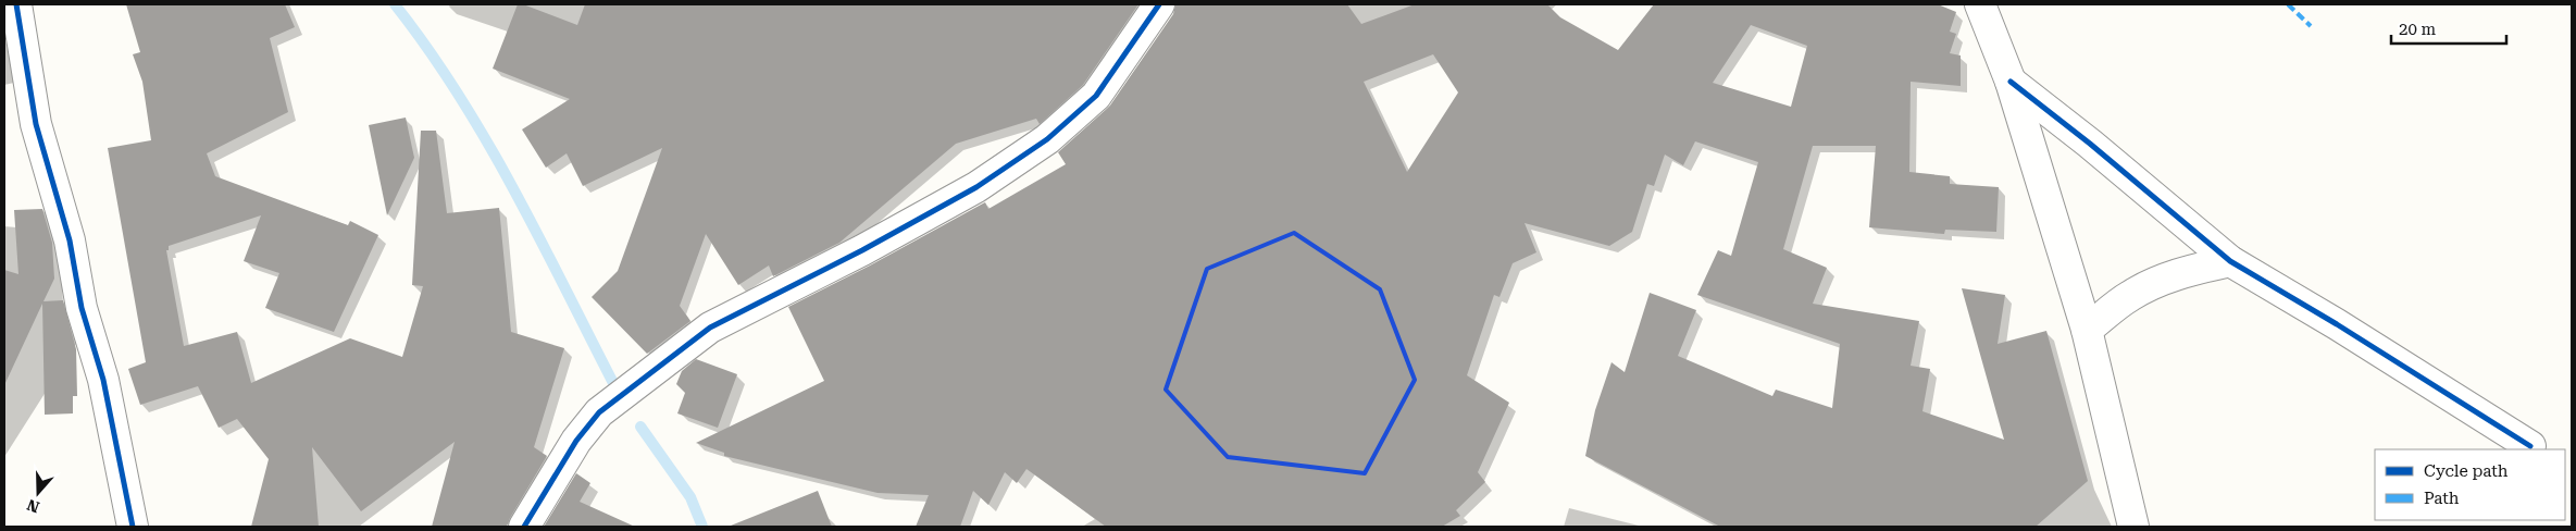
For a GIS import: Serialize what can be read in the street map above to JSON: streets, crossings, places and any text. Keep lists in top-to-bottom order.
{
  "legend": ["Cycle path", "Path"],
  "scale_bar": "20 m",
  "north": "bottom"
}
